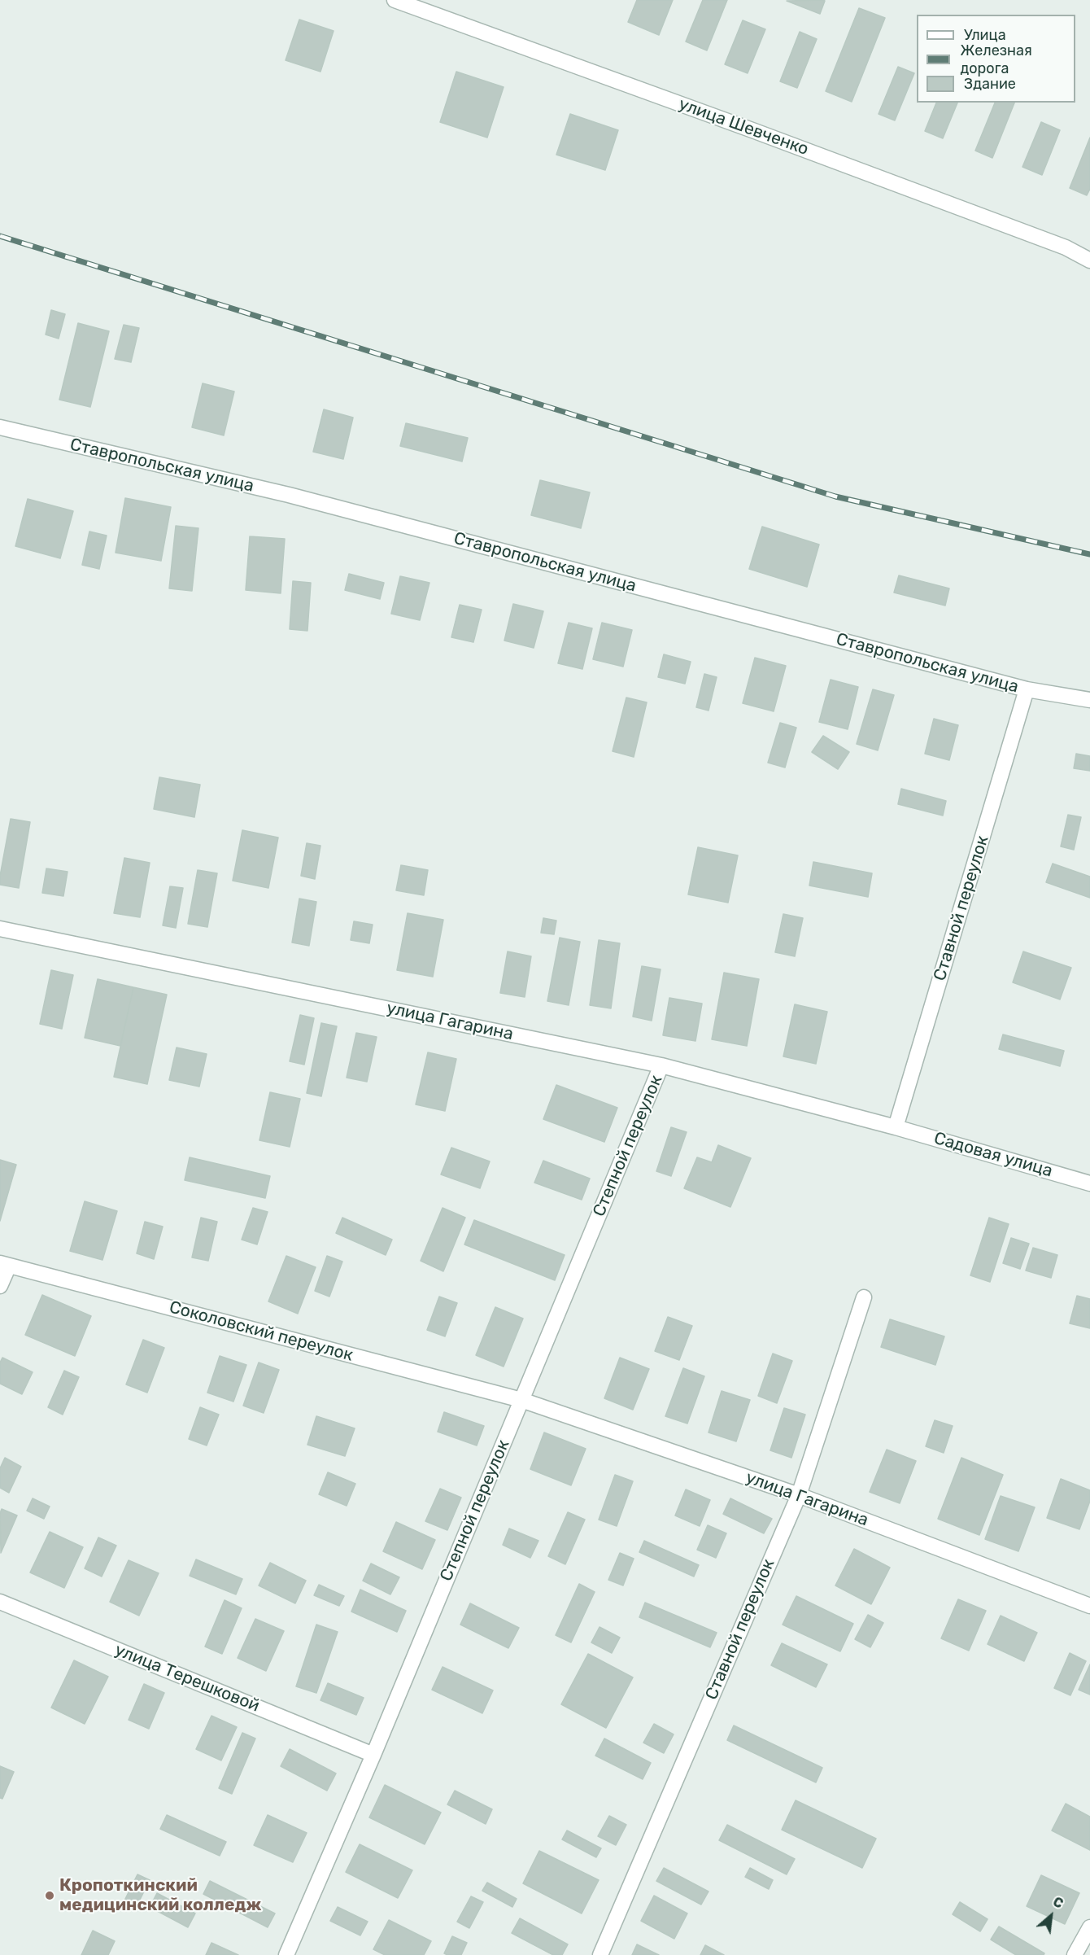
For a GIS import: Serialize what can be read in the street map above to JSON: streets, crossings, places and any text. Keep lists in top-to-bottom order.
{
  "streets": {
    "street": [
      "улица Шевченко",
      "Ставропольская улица",
      "Ставной переулок",
      "улица Гагарина",
      "Степной переулок",
      "Садовая улица",
      "Соколовский переулок",
      "улица Терешковой"
    ]
  },
  "crossings": [
    ["Ставропольская улица", "Ставной переулок"],
    ["Ставной переулок", "улица Гагарина"],
    ["Ставной переулок", "Садовая улица"],
    ["улица Гагарина", "Степной переулок"],
    ["улица Гагарина", "Садовая улица"],
    ["улица Гагарина", "Соколовский переулок"],
    ["Степной переулок", "Соколовский переулок"],
    ["Степной переулок", "улица Терешковой"]
  ],
  "places": ["Кропоткинский медицинский колледж"],
  "legend": ["Улица", "Железная дорога", "Здание"],
  "north": "top right"
}
